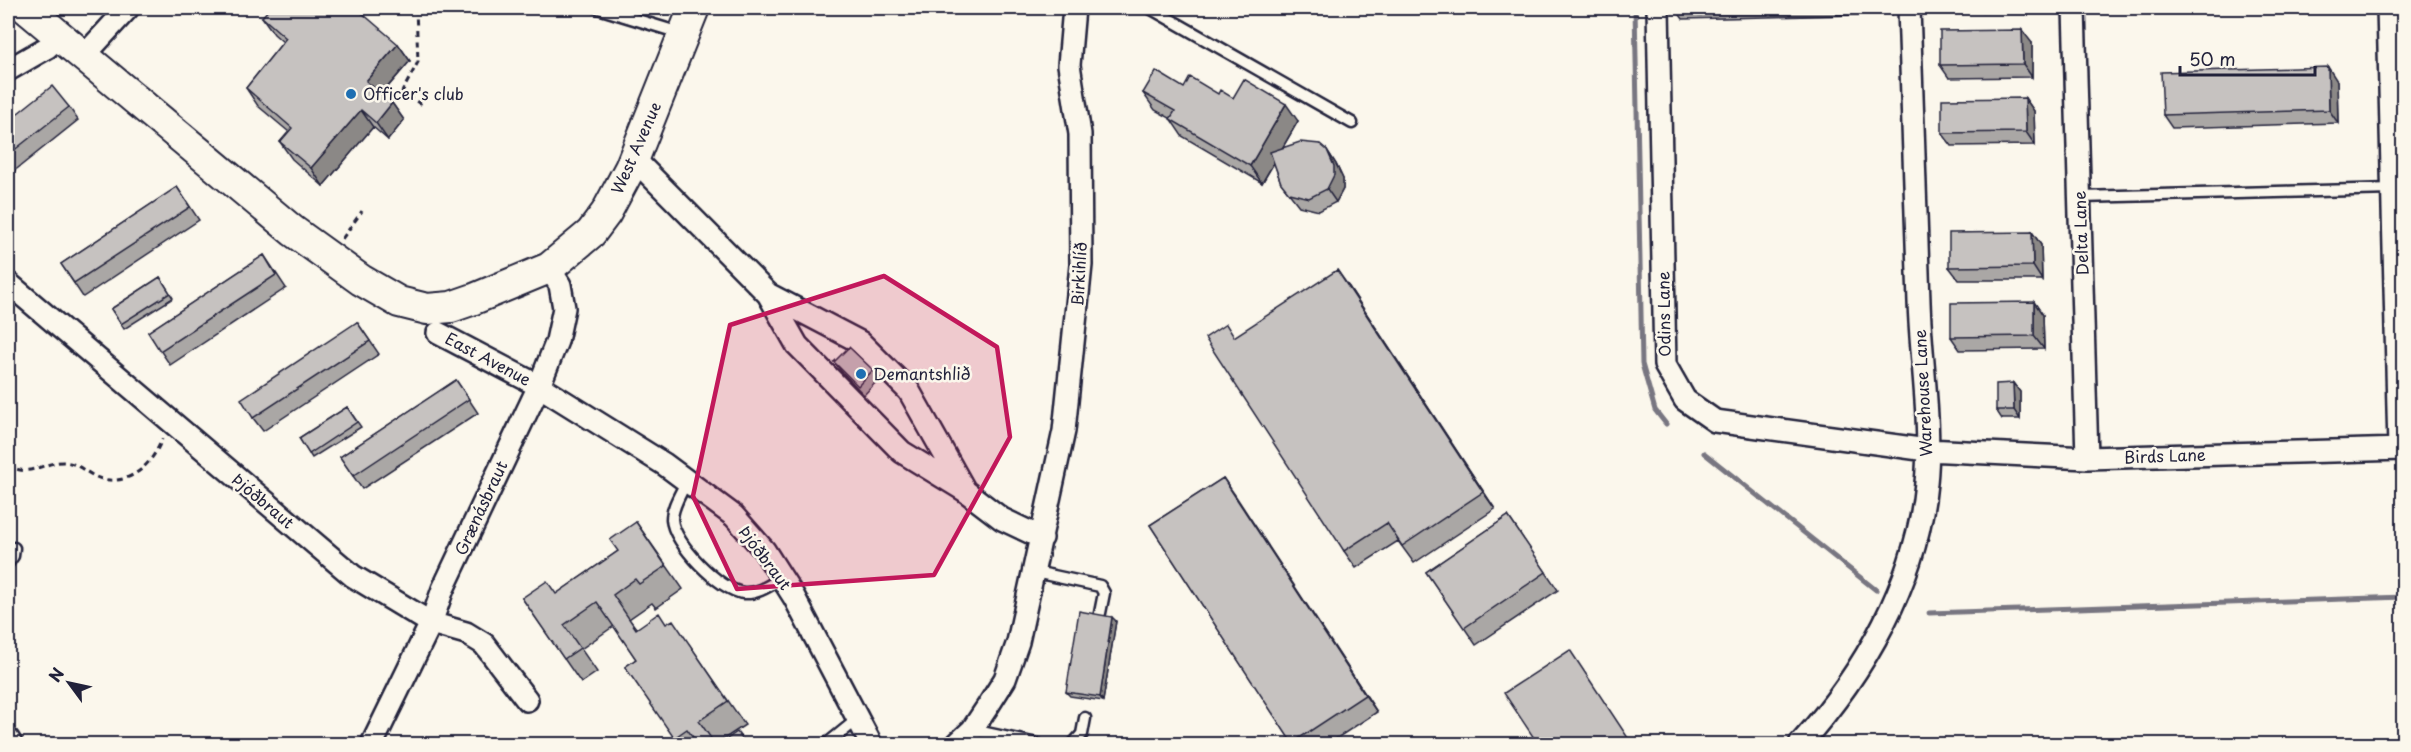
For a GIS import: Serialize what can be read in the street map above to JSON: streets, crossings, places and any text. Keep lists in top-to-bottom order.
{
  "streets": {
    "street": [
      "West Avenue",
      "Delta Lane",
      "Birkihlíð",
      "Odins Lane",
      "East Avenue",
      "Warehouse Lane",
      "Birds Lane",
      "Þjóðbraut",
      "Grænásbraut"
    ]
  },
  "crossings": [
    ["West Avenue", "Grænásbraut"],
    ["Delta Lane", "Birds Lane"],
    ["Odins Lane", "Warehouse Lane"],
    ["Odins Lane", "Birds Lane"],
    ["East Avenue", "Þjóðbraut"],
    ["East Avenue", "Grænásbraut"],
    ["Warehouse Lane", "Birds Lane"],
    ["Þjóðbraut", "Grænásbraut"]
  ],
  "places": ["Officer's club", "Demantshlið"],
  "scale_bar": "50 m",
  "north": "top left"
}
